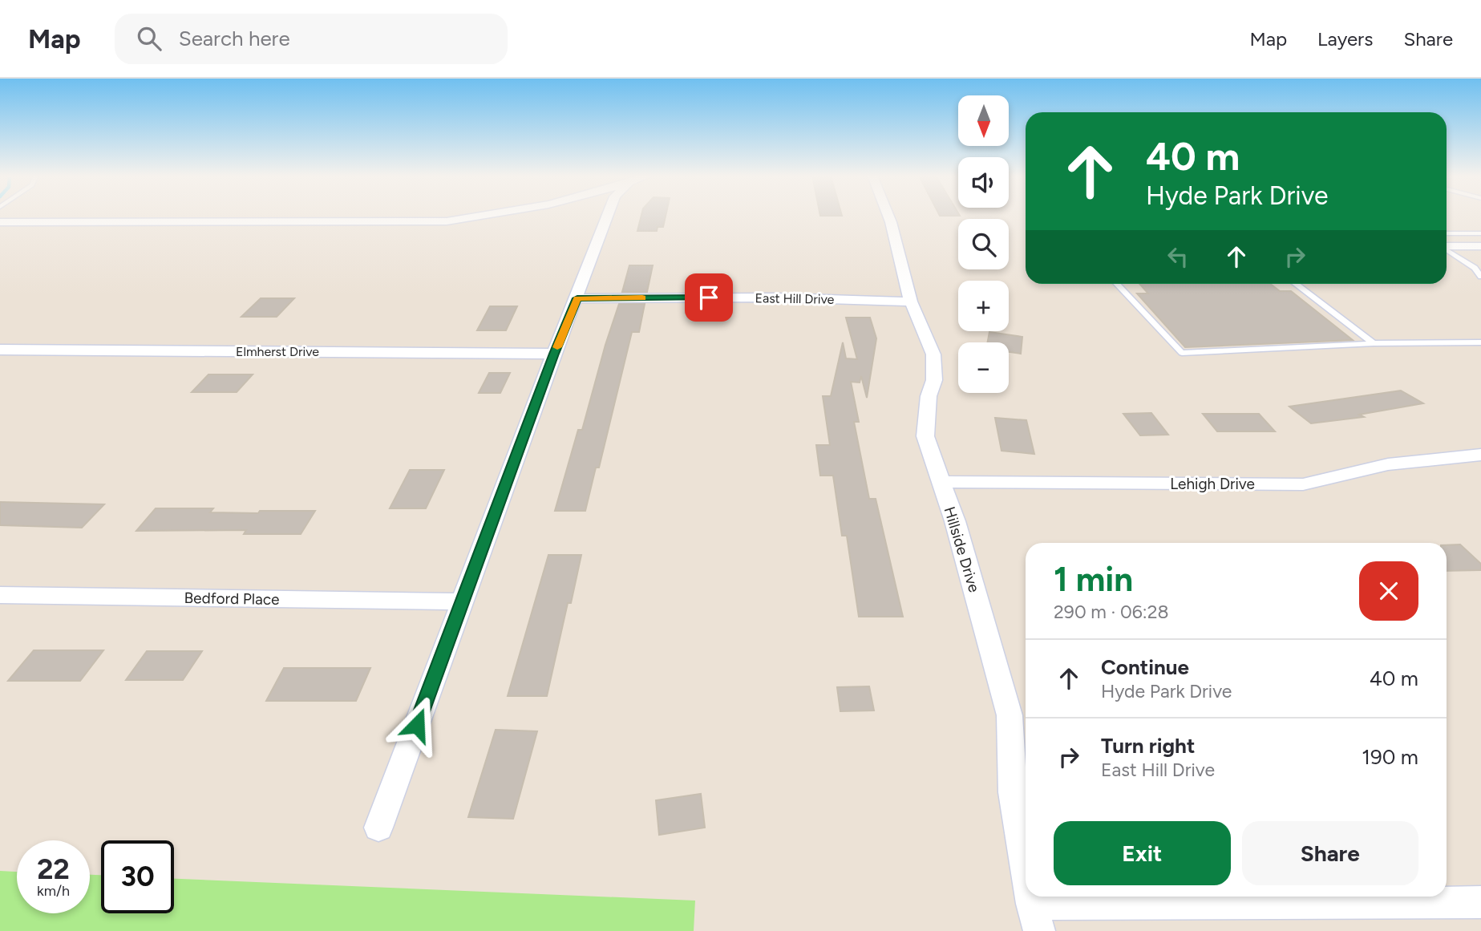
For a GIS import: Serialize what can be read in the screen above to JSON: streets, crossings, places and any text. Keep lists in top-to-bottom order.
{
  "streets": {
    "street": [
      "East Hill Drive",
      "Elmherst Drive",
      "Lehigh Drive",
      "Hillside Drive",
      "Bedford Place"
    ]
  },
  "crossings": [
    ["East Hill Drive", "Hillside Drive"],
    ["Lehigh Drive", "Hillside Drive"]
  ],
  "north": "bottom",
  "page": {
    "header": "Map",
    "search": "Search here",
    "nav": ["Map", "Layers", "Share"],
    "map_buttons": ["+", "−"],
    "turn": ["40 m", "Hyde Park Drive"],
    "heading": ["1 min", "290 m · 06:28"],
    "list": [
      {
        "name": "Continue",
        "note": "Hyde Park Drive",
        "value": "40 m"
      },
      {
        "name": "Turn right",
        "note": "East Hill Drive",
        "value": "190 m"
      }
    ],
    "buttons": ["Exit", "Share"],
    "speed": "22 km/h",
    "limit": "30"
  }
}
